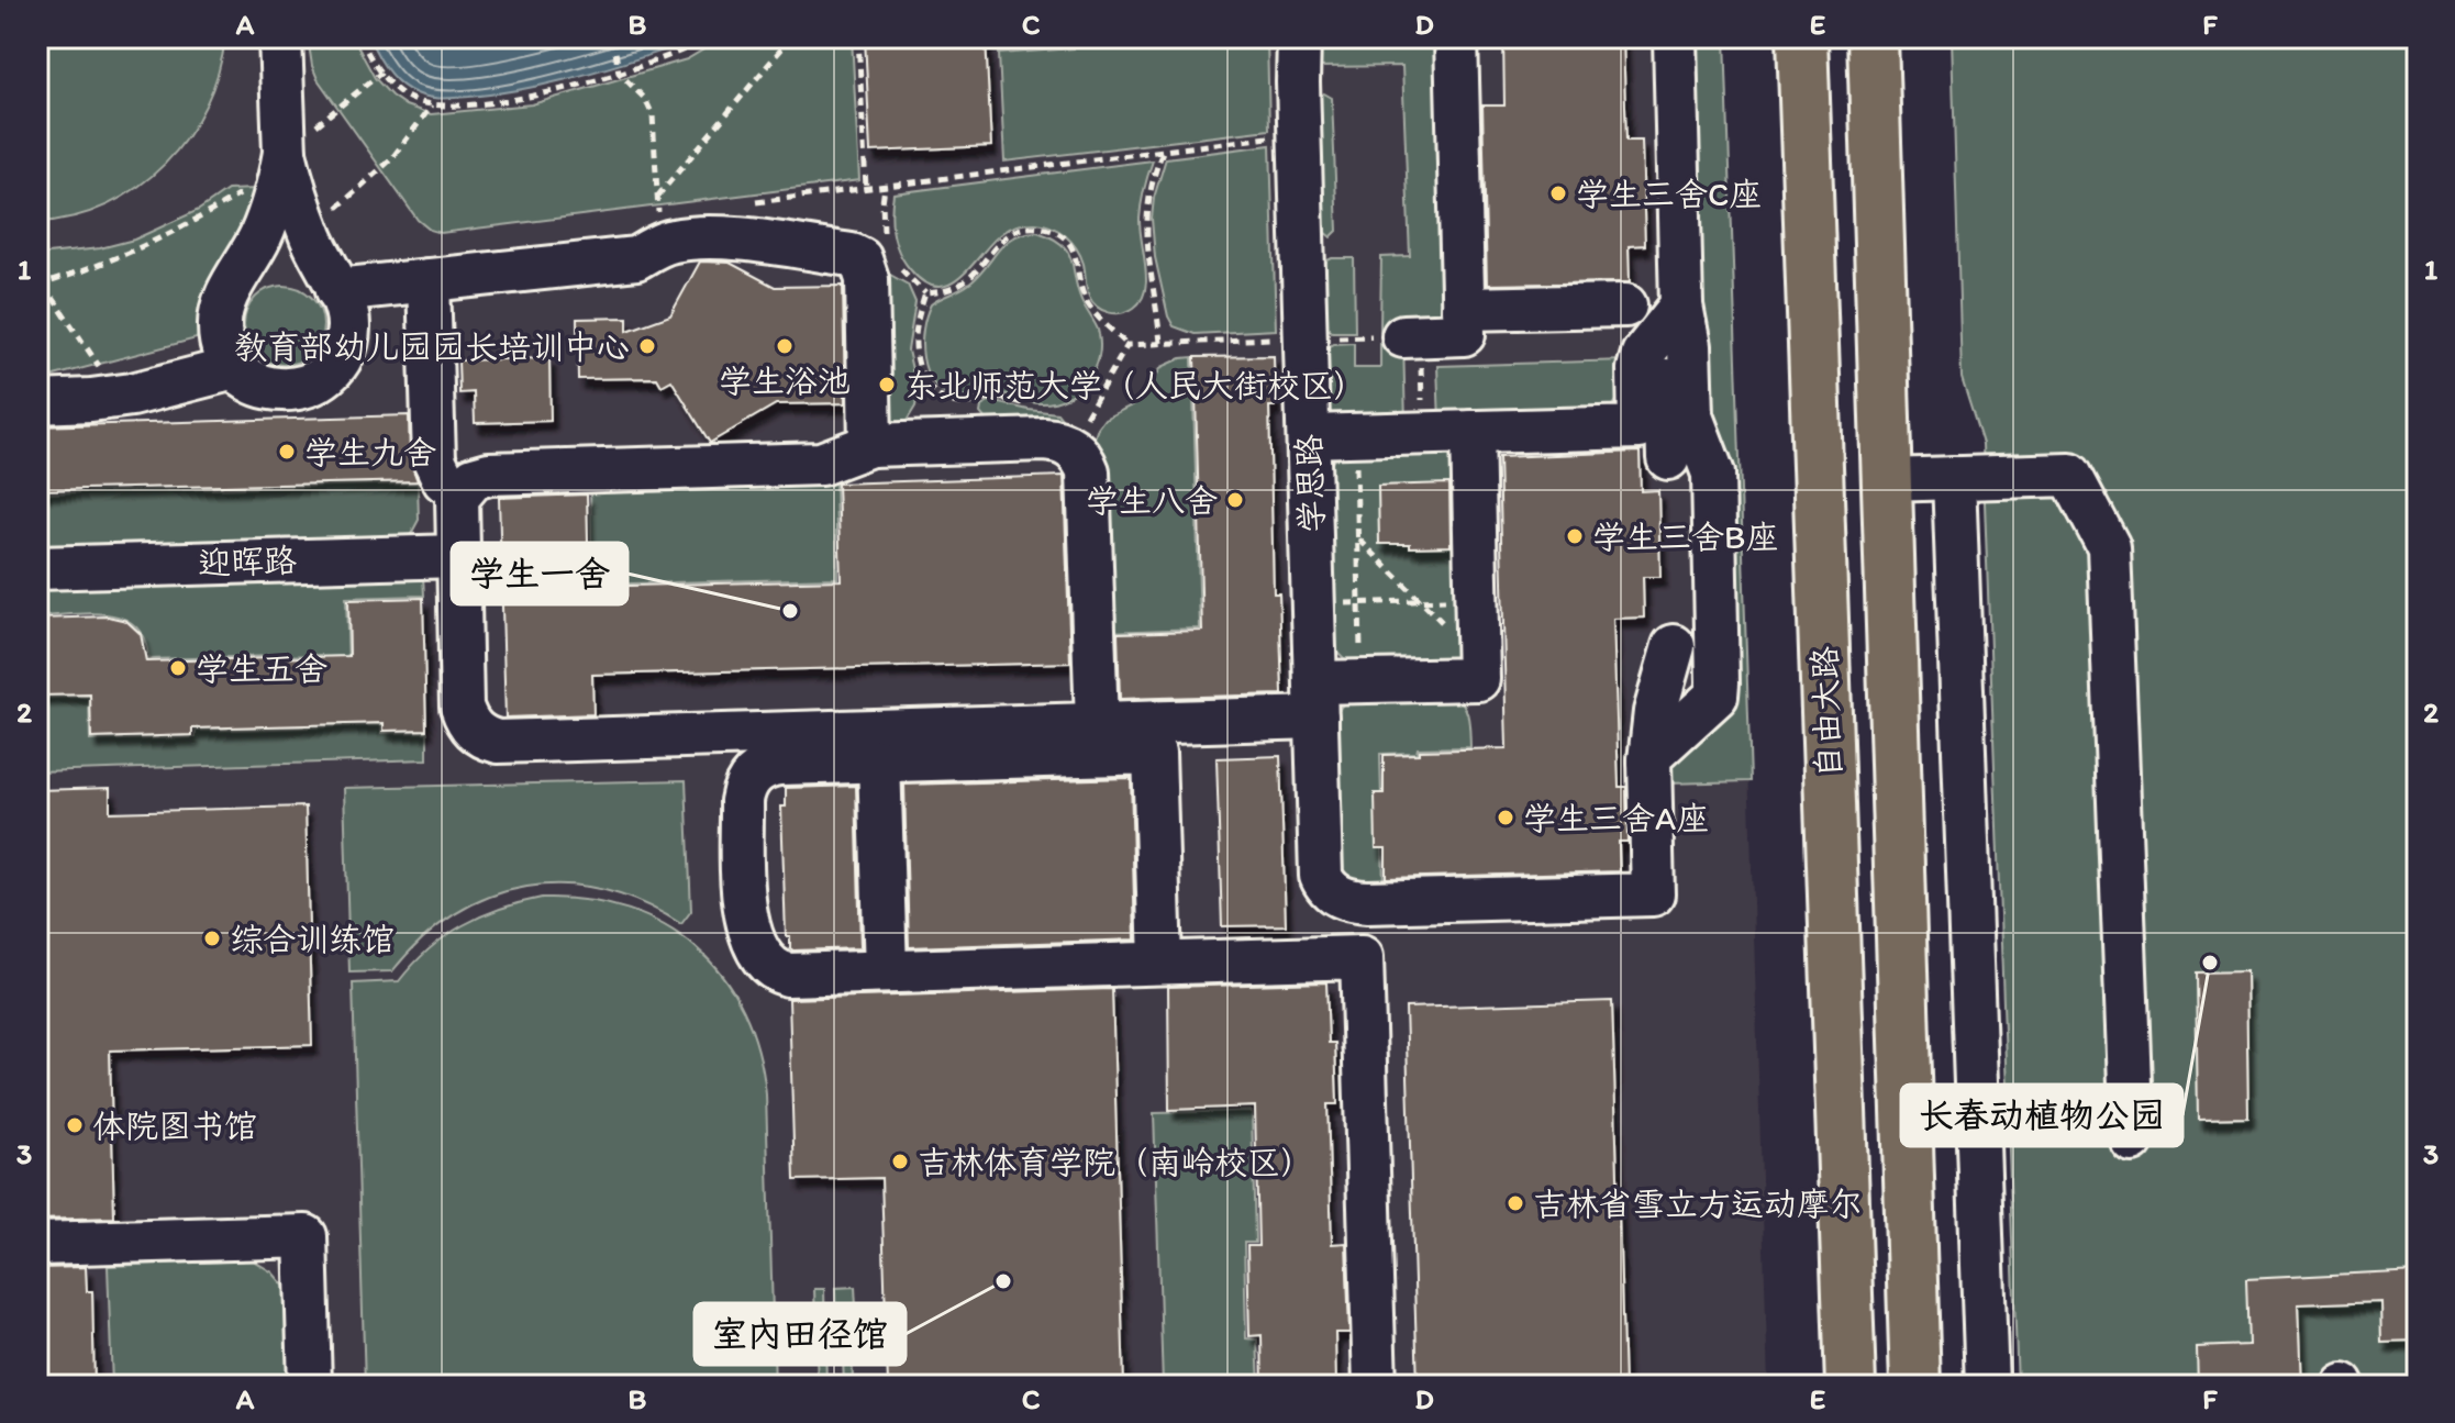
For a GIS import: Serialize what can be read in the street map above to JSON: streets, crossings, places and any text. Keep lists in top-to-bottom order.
{
  "streets": {
    "main road": ["自由大路"],
    "street": ["学思路", "迎晖路"]
  },
  "places": [
    "学生三舍C座",
    "教育部幼儿园园长培训中心",
    "学生浴池",
    "东北师范大学（人民大街校区）",
    "学生九舍",
    "学生八舍",
    "学生三舍B座",
    "学生一舍",
    "学生五舍",
    "学生三舍A座",
    "综合训练馆",
    "长春动植物公园",
    "体院图书馆",
    "吉林体育学院（南岭校区）",
    "吉林省雪立方运动摩尔",
    "室内田径馆"
  ],
  "grid": {
    "columns": [
      "A",
      "B",
      "C",
      "D",
      "E",
      "F"
    ],
    "rows": ["1", "2", "3"]
  }
}
